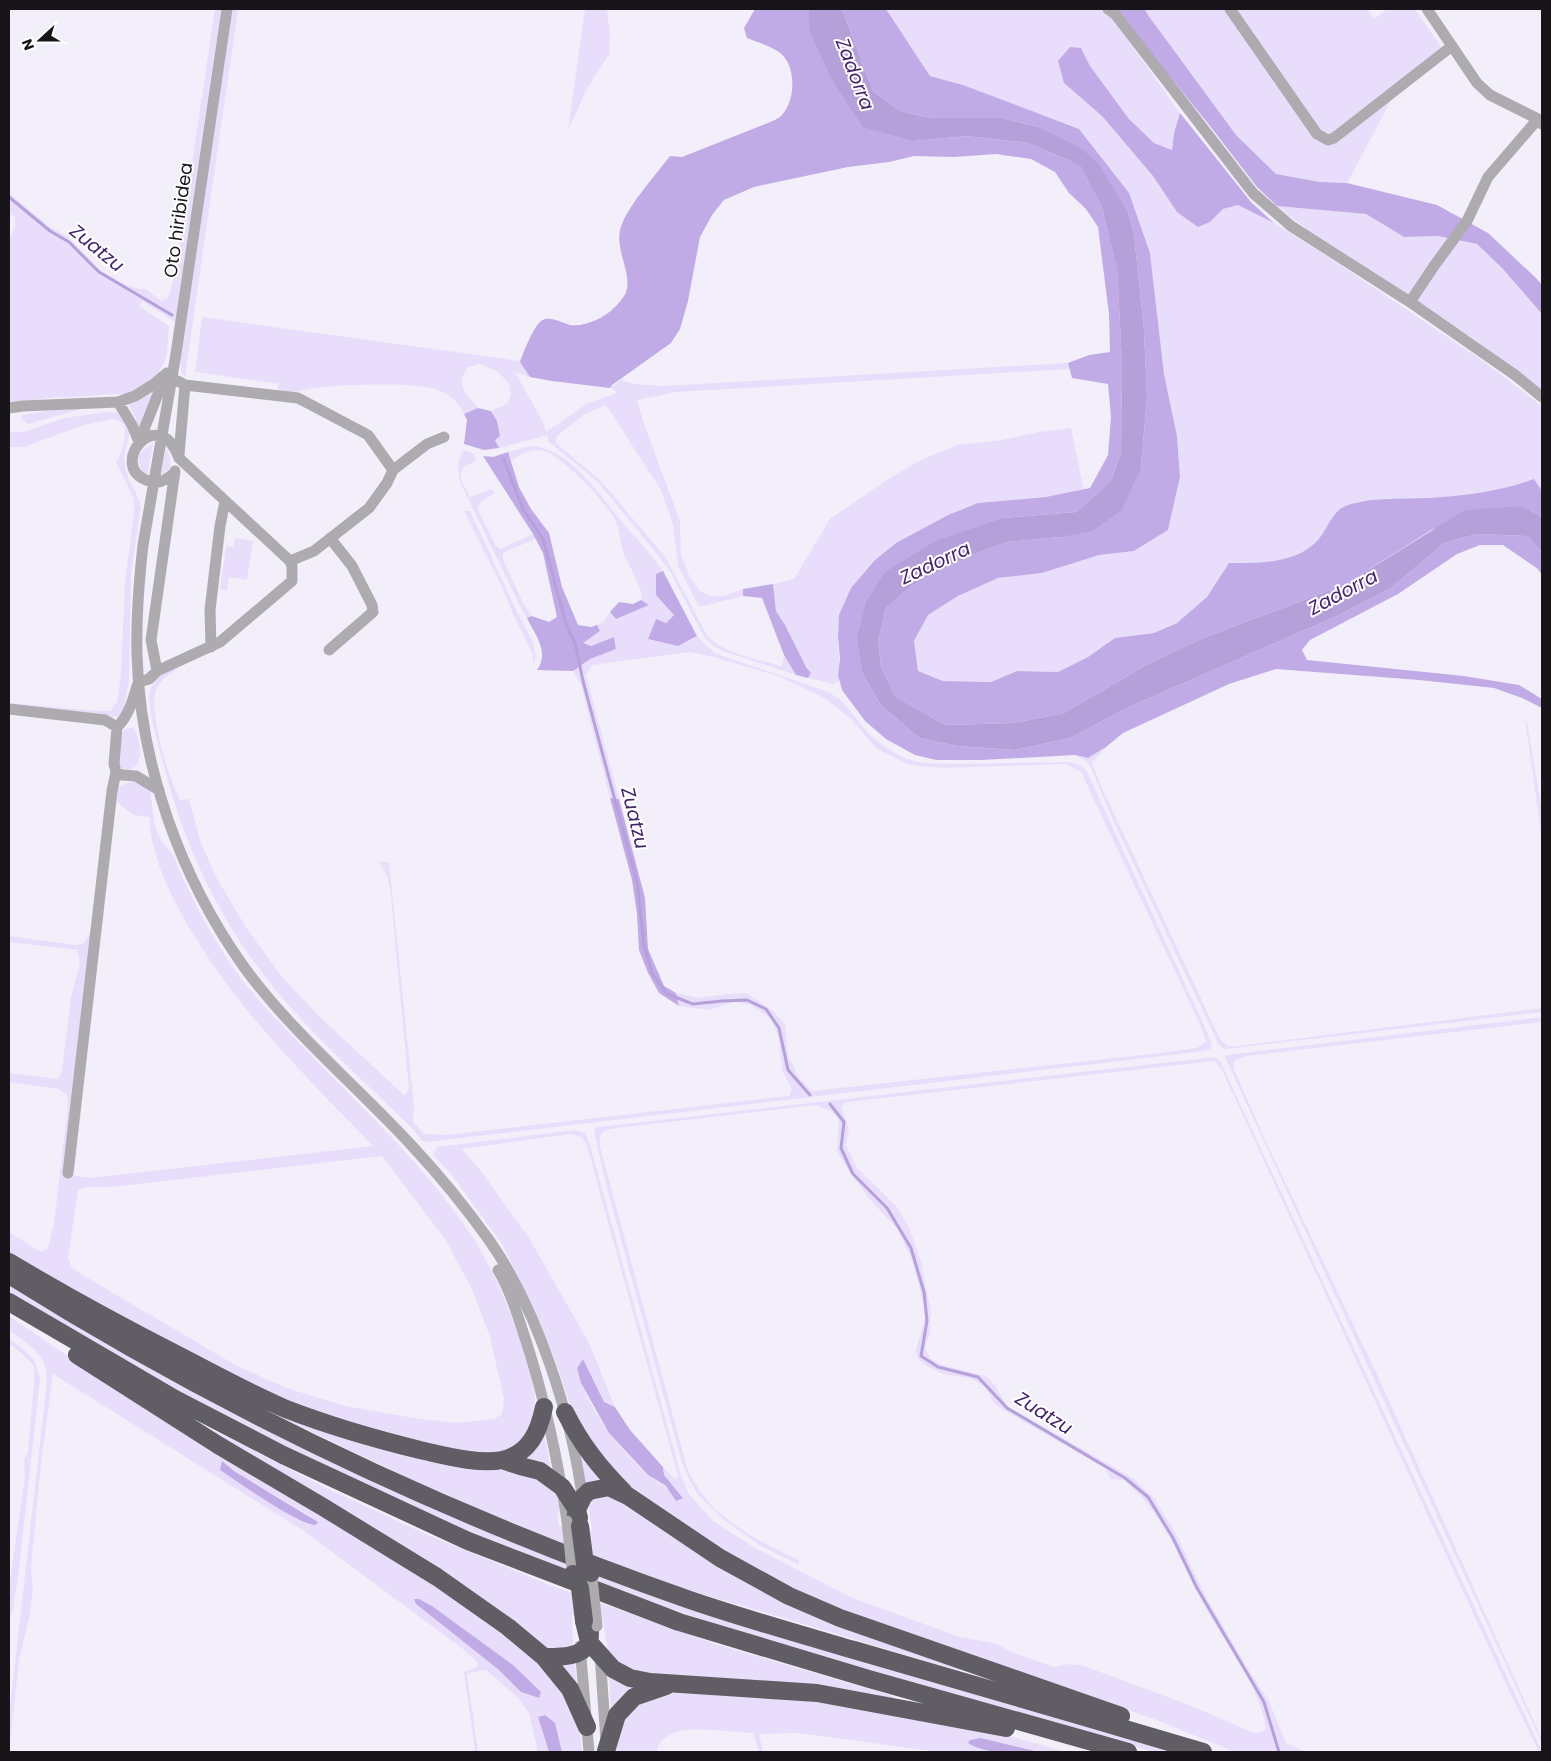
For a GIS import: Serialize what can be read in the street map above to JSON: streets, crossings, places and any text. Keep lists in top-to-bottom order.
{
  "streets": {
    "street": ["Oto hiribidea"]
  },
  "water": ["Zadorra", "Zuatzu"],
  "north": "left"
}
